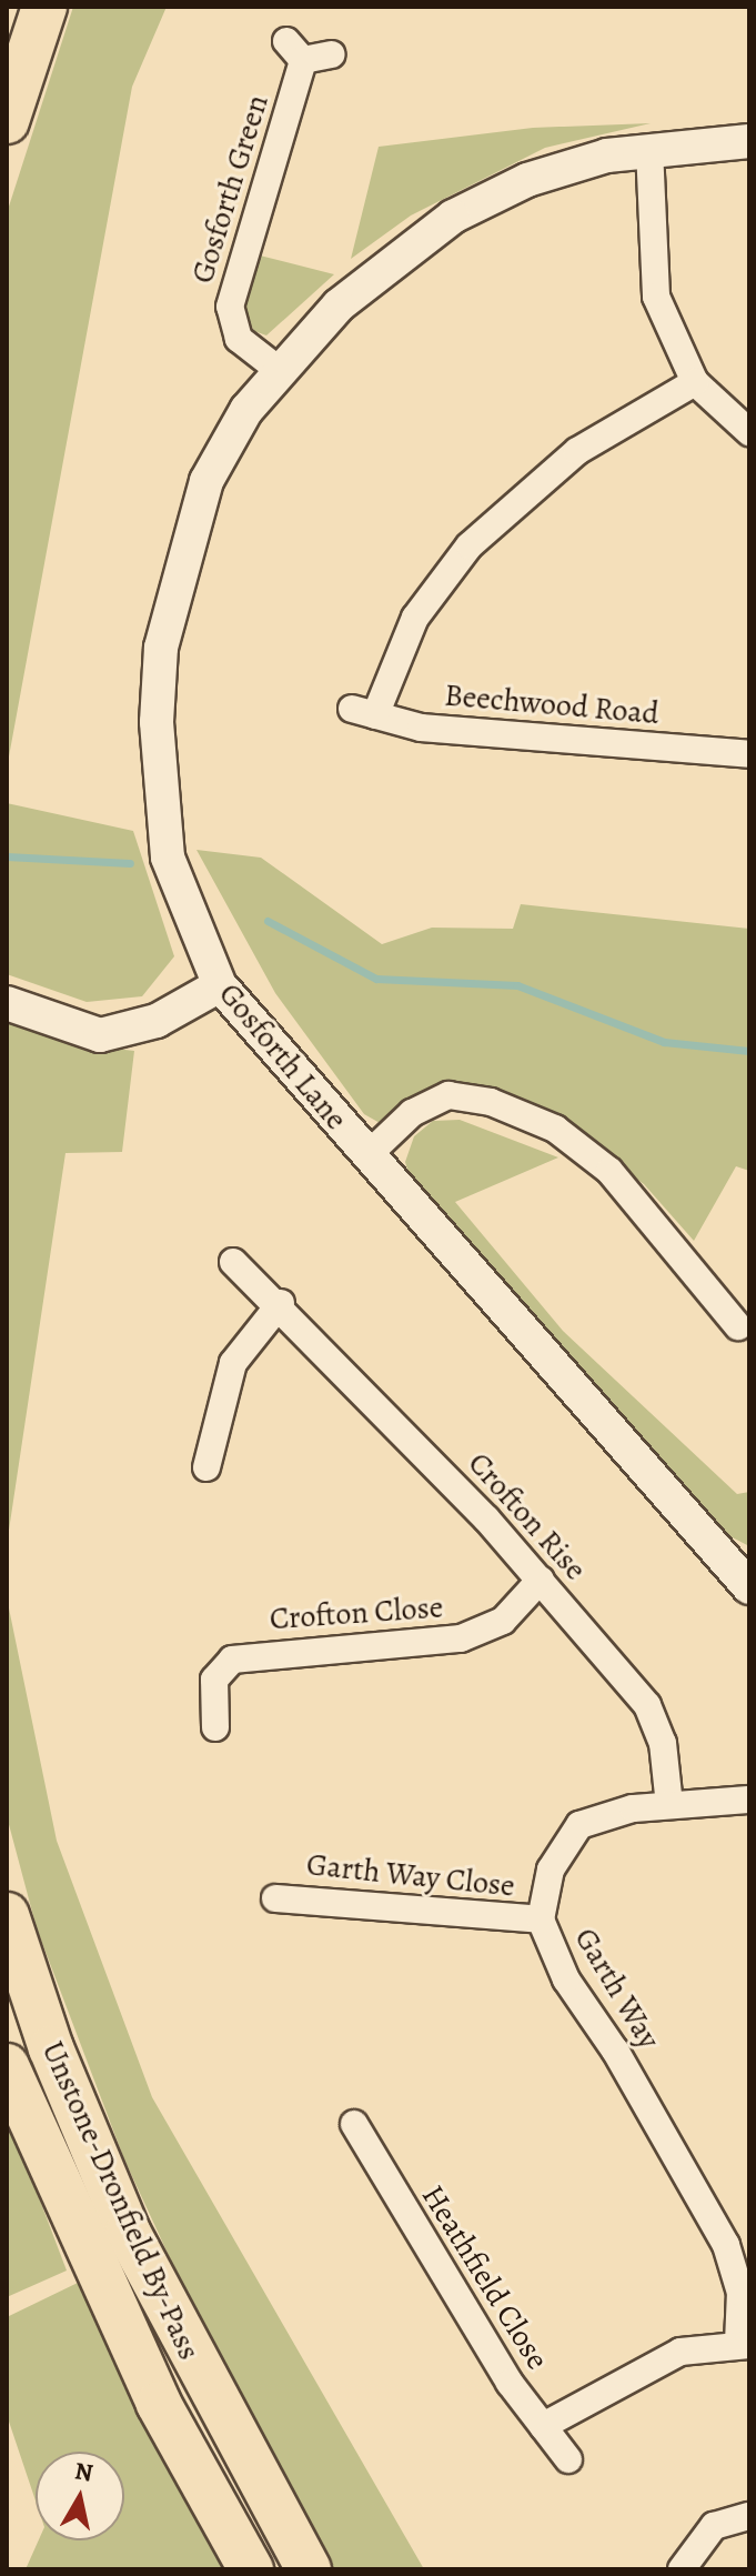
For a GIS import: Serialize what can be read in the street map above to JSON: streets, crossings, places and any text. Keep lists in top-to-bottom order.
{
  "streets": {
    "highway": ["Unstone-Dronfield By-Pass"],
    "street": [
      "Gosforth Green",
      "Beechwood Road",
      "Gosforth Lane",
      "Crofton Rise",
      "Crofton Close",
      "Garth Way Close",
      "Garth Way",
      "Heathfield Close"
    ]
  },
  "crossings": [
    ["Gosforth Green", "Gosforth Lane"],
    ["Crofton Rise", "Crofton Close"],
    ["Crofton Rise", "Garth Way"],
    ["Garth Way Close", "Garth Way"]
  ],
  "north": "top"
}
